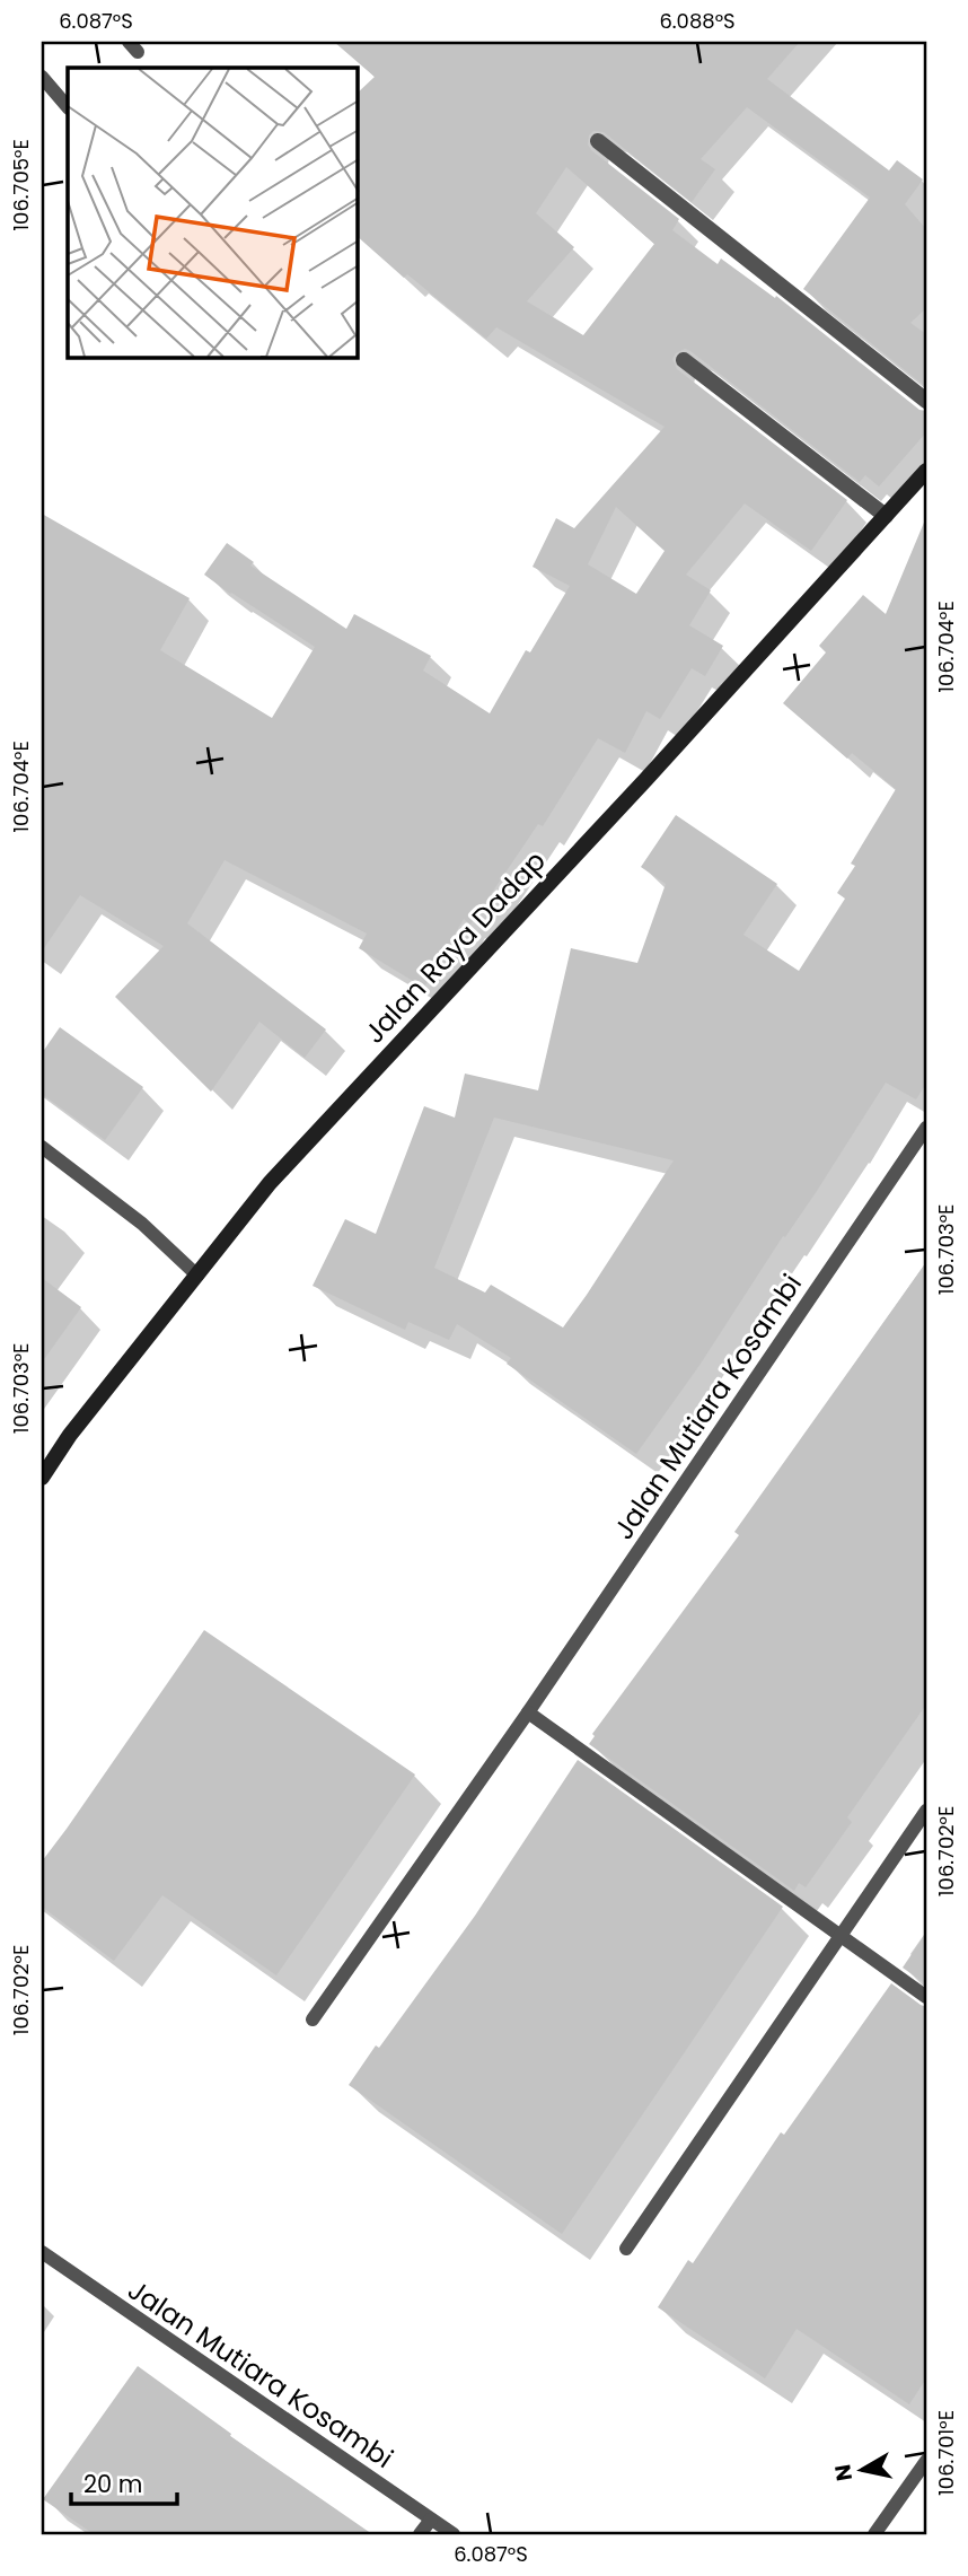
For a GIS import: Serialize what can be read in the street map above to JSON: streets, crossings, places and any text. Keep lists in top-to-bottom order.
{
  "streets": {
    "main road": ["Jalan Raya Dadap"],
    "lane": ["Jalan Mutiara Kosambi"]
  },
  "scale_bar": "20 m",
  "north": "left",
  "coordinates": [
    "6.087°S",
    "6.088°S",
    "106.705°E",
    "106.704°E",
    "106.703°E",
    "106.702°E",
    "106.701°E"
  ]
}
